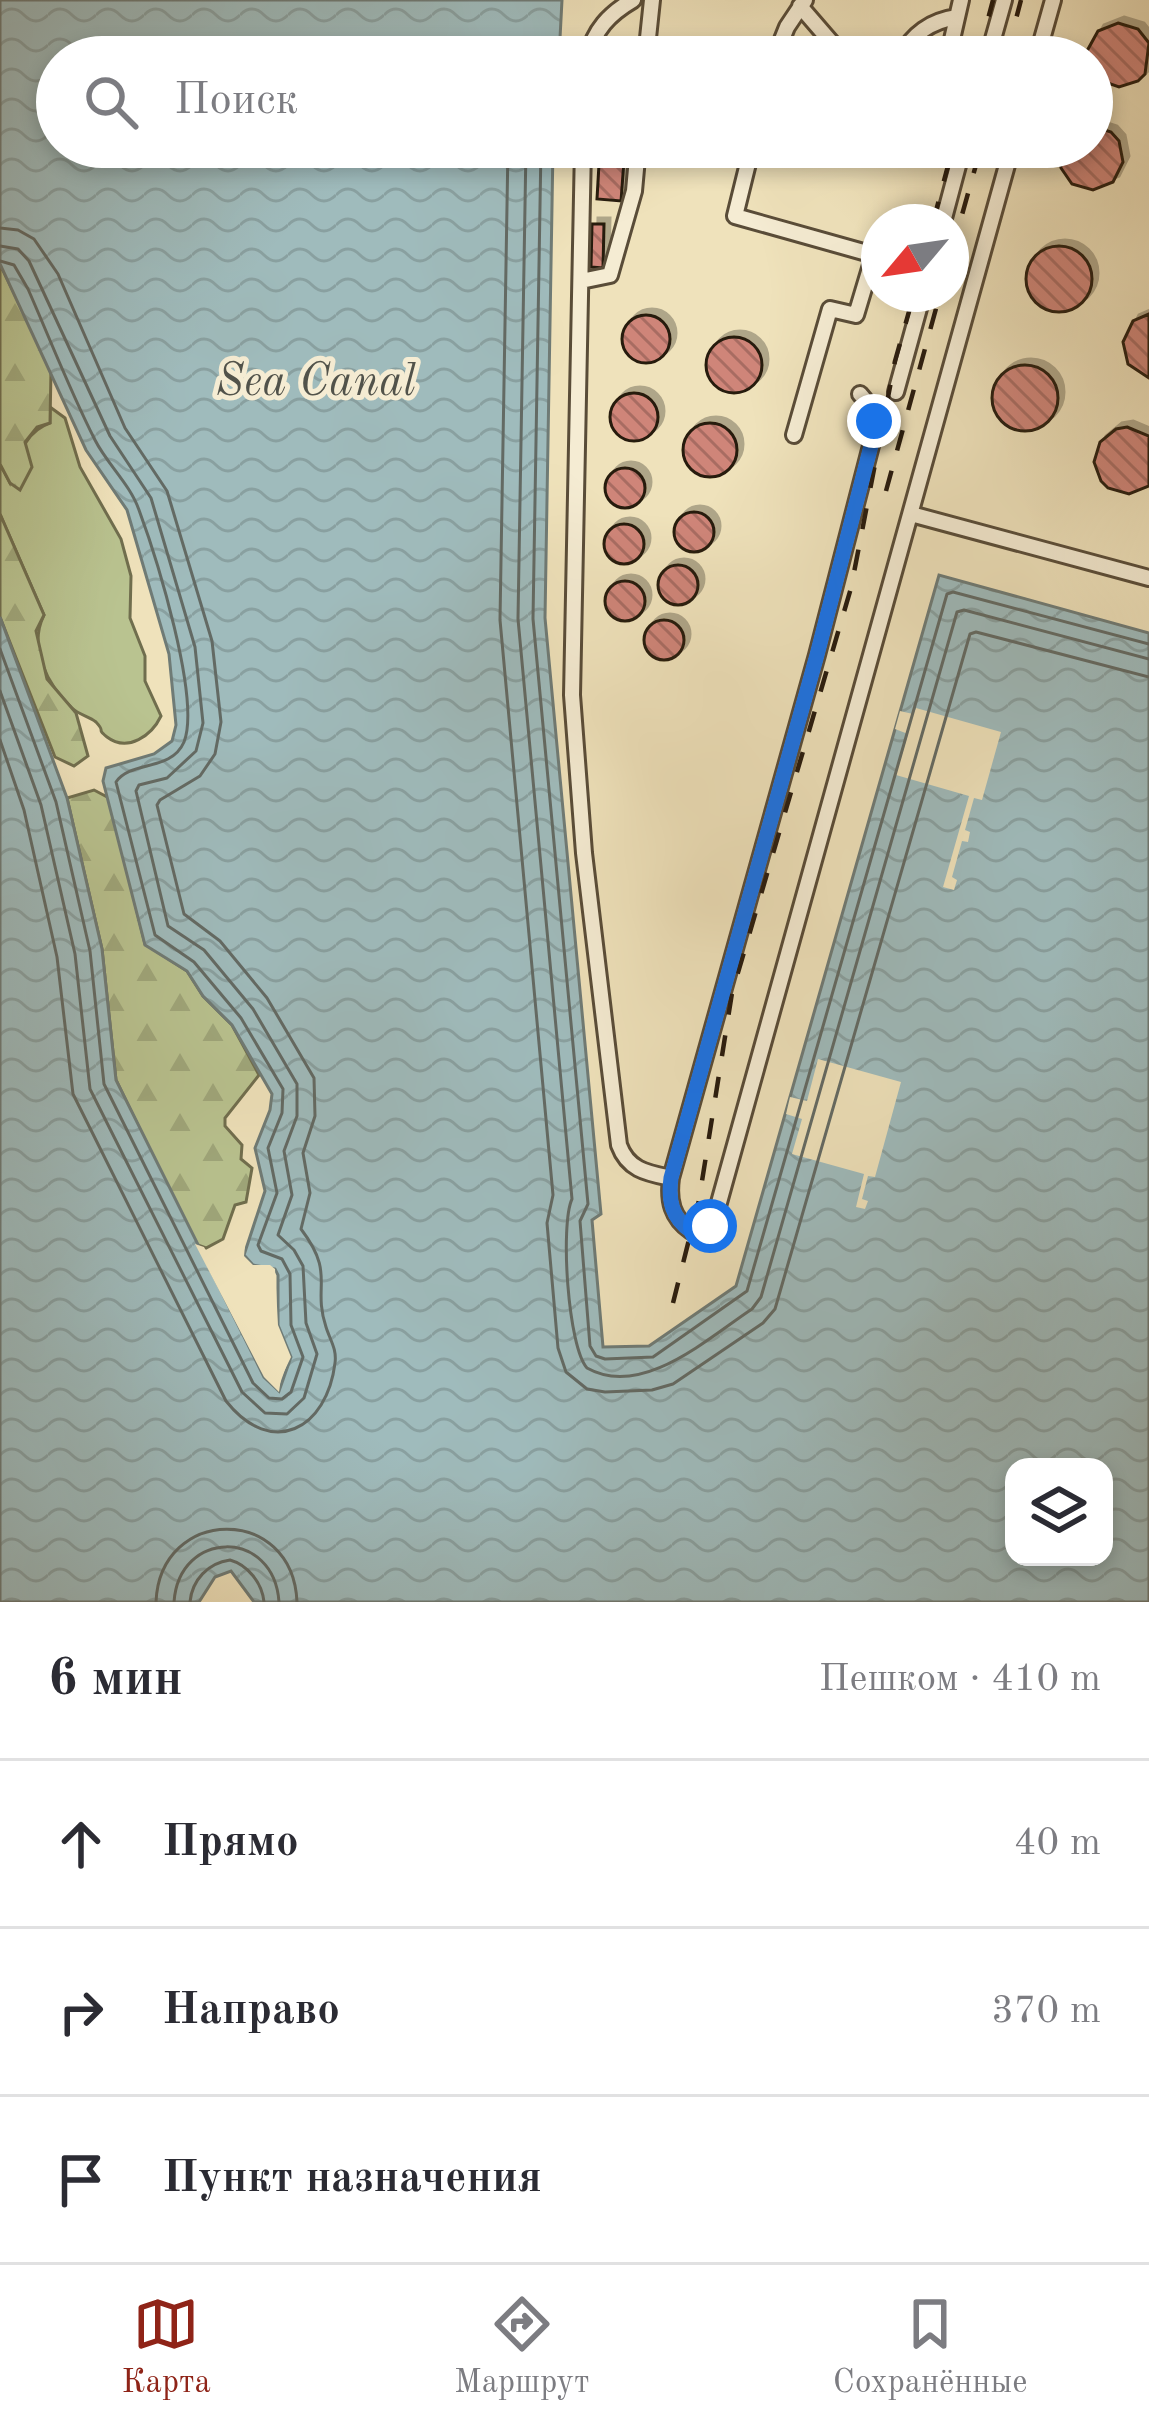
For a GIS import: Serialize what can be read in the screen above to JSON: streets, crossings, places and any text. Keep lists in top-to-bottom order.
{
  "water": ["Sea Canal"],
  "north": "bottom left",
  "page": {
    "search": "Поиск",
    "heading": ["6 мин", "Пешком · 410 m"],
    "list": [
      ["Прямо", "40 m"],
      ["Направо", "370 m"],
      "Пункт назначения"
    ],
    "nav": ["Карта", "Маршрут", "Сохранённые"]
  }
}
